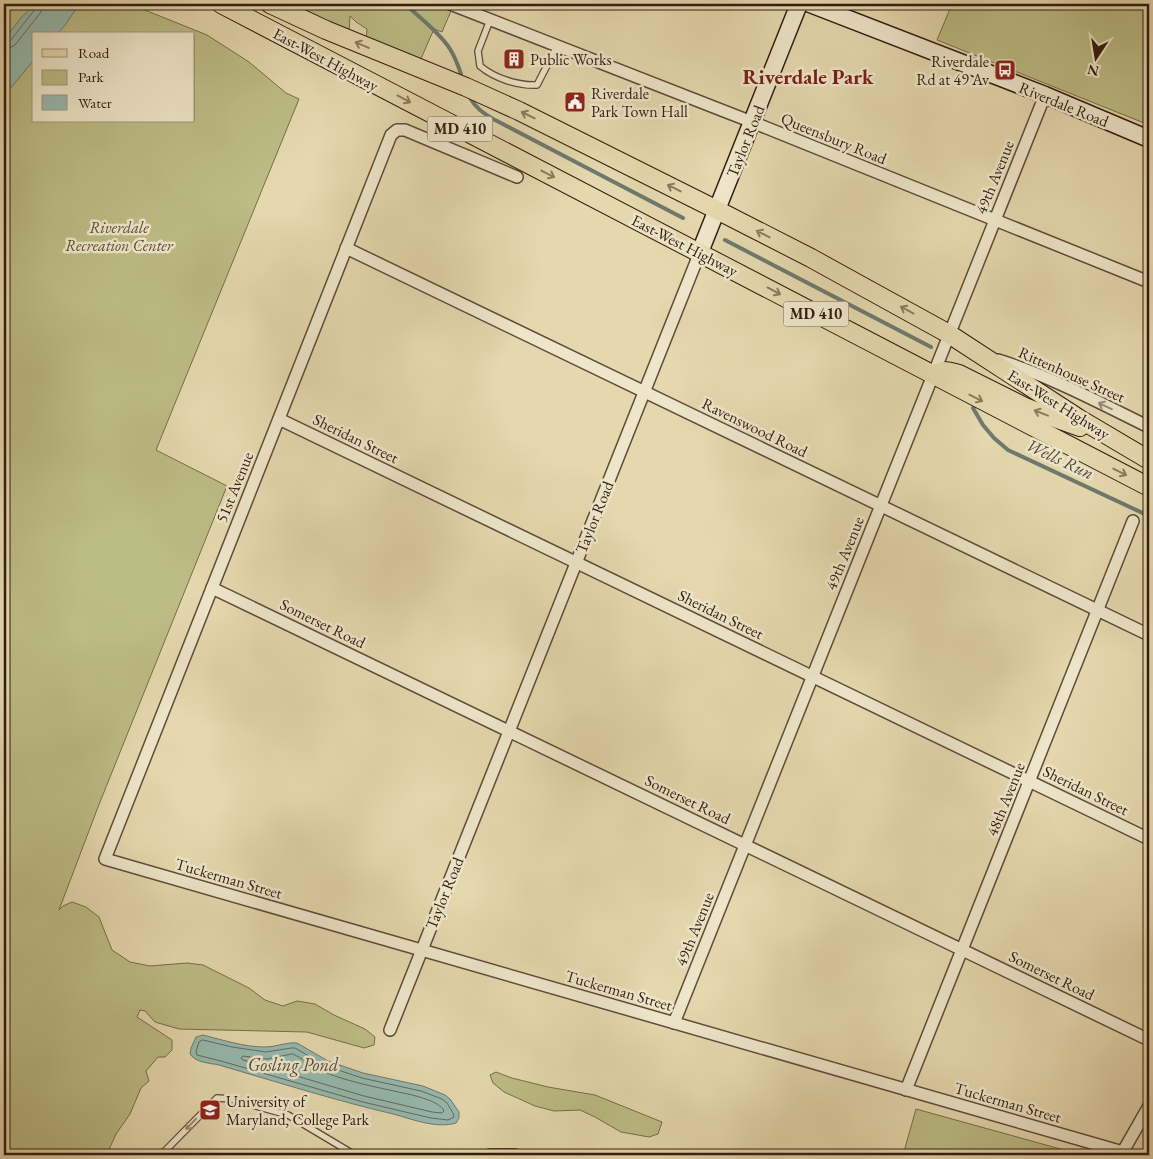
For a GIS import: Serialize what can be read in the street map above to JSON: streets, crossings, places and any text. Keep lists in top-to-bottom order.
{
  "streets": {
    "main road": ["East-West Highway", "MD 410"],
    "street": [
      "Riverdale Road",
      "Queensbury Road",
      "Taylor Road",
      "49th Avenue",
      "Rittenhouse Street",
      "Ravenswood Road",
      "Sheridan Street",
      "51st Avenue",
      "Somerset Road",
      "48th Avenue",
      "Tuckerman Street"
    ]
  },
  "crossings": [
    ["East-West Highway", "Taylor Road"],
    ["East-West Highway", "49th Avenue"],
    ["East-West Highway", "Rittenhouse Street"],
    ["Riverdale Road", "49th Avenue"],
    ["Queensbury Road", "Taylor Road"],
    ["Queensbury Road", "49th Avenue"],
    ["Taylor Road", "Ravenswood Road"],
    ["Taylor Road", "Sheridan Street"],
    ["Taylor Road", "Somerset Road"],
    ["Taylor Road", "Tuckerman Street"],
    ["49th Avenue", "Ravenswood Road"],
    ["49th Avenue", "Sheridan Street"],
    ["49th Avenue", "Somerset Road"],
    ["49th Avenue", "Tuckerman Street"],
    ["Ravenswood Road", "51st Avenue"],
    ["Ravenswood Road", "48th Avenue"],
    ["Sheridan Street", "51st Avenue"],
    ["Sheridan Street", "48th Avenue"],
    ["51st Avenue", "Somerset Road"],
    ["51st Avenue", "Tuckerman Street"],
    ["Somerset Road", "48th Avenue"],
    ["48th Avenue", "Tuckerman Street"]
  ],
  "one_way": ["Rittenhouse Street"],
  "districts": ["Riverdale Park"],
  "water": ["Wells Run", "Gosling Pond"],
  "parks": ["Riverdale Recreation Center"],
  "places": {
    "building": ["Public Works"],
    "bus stop": ["Riverdale Rd at 49 Av"],
    "public building": ["Riverdale Park Town Hall"],
    "school or university": ["University of Maryland, College Park"]
  },
  "legend": ["Road", "Park", "Water"],
  "north": "bottom"
}
